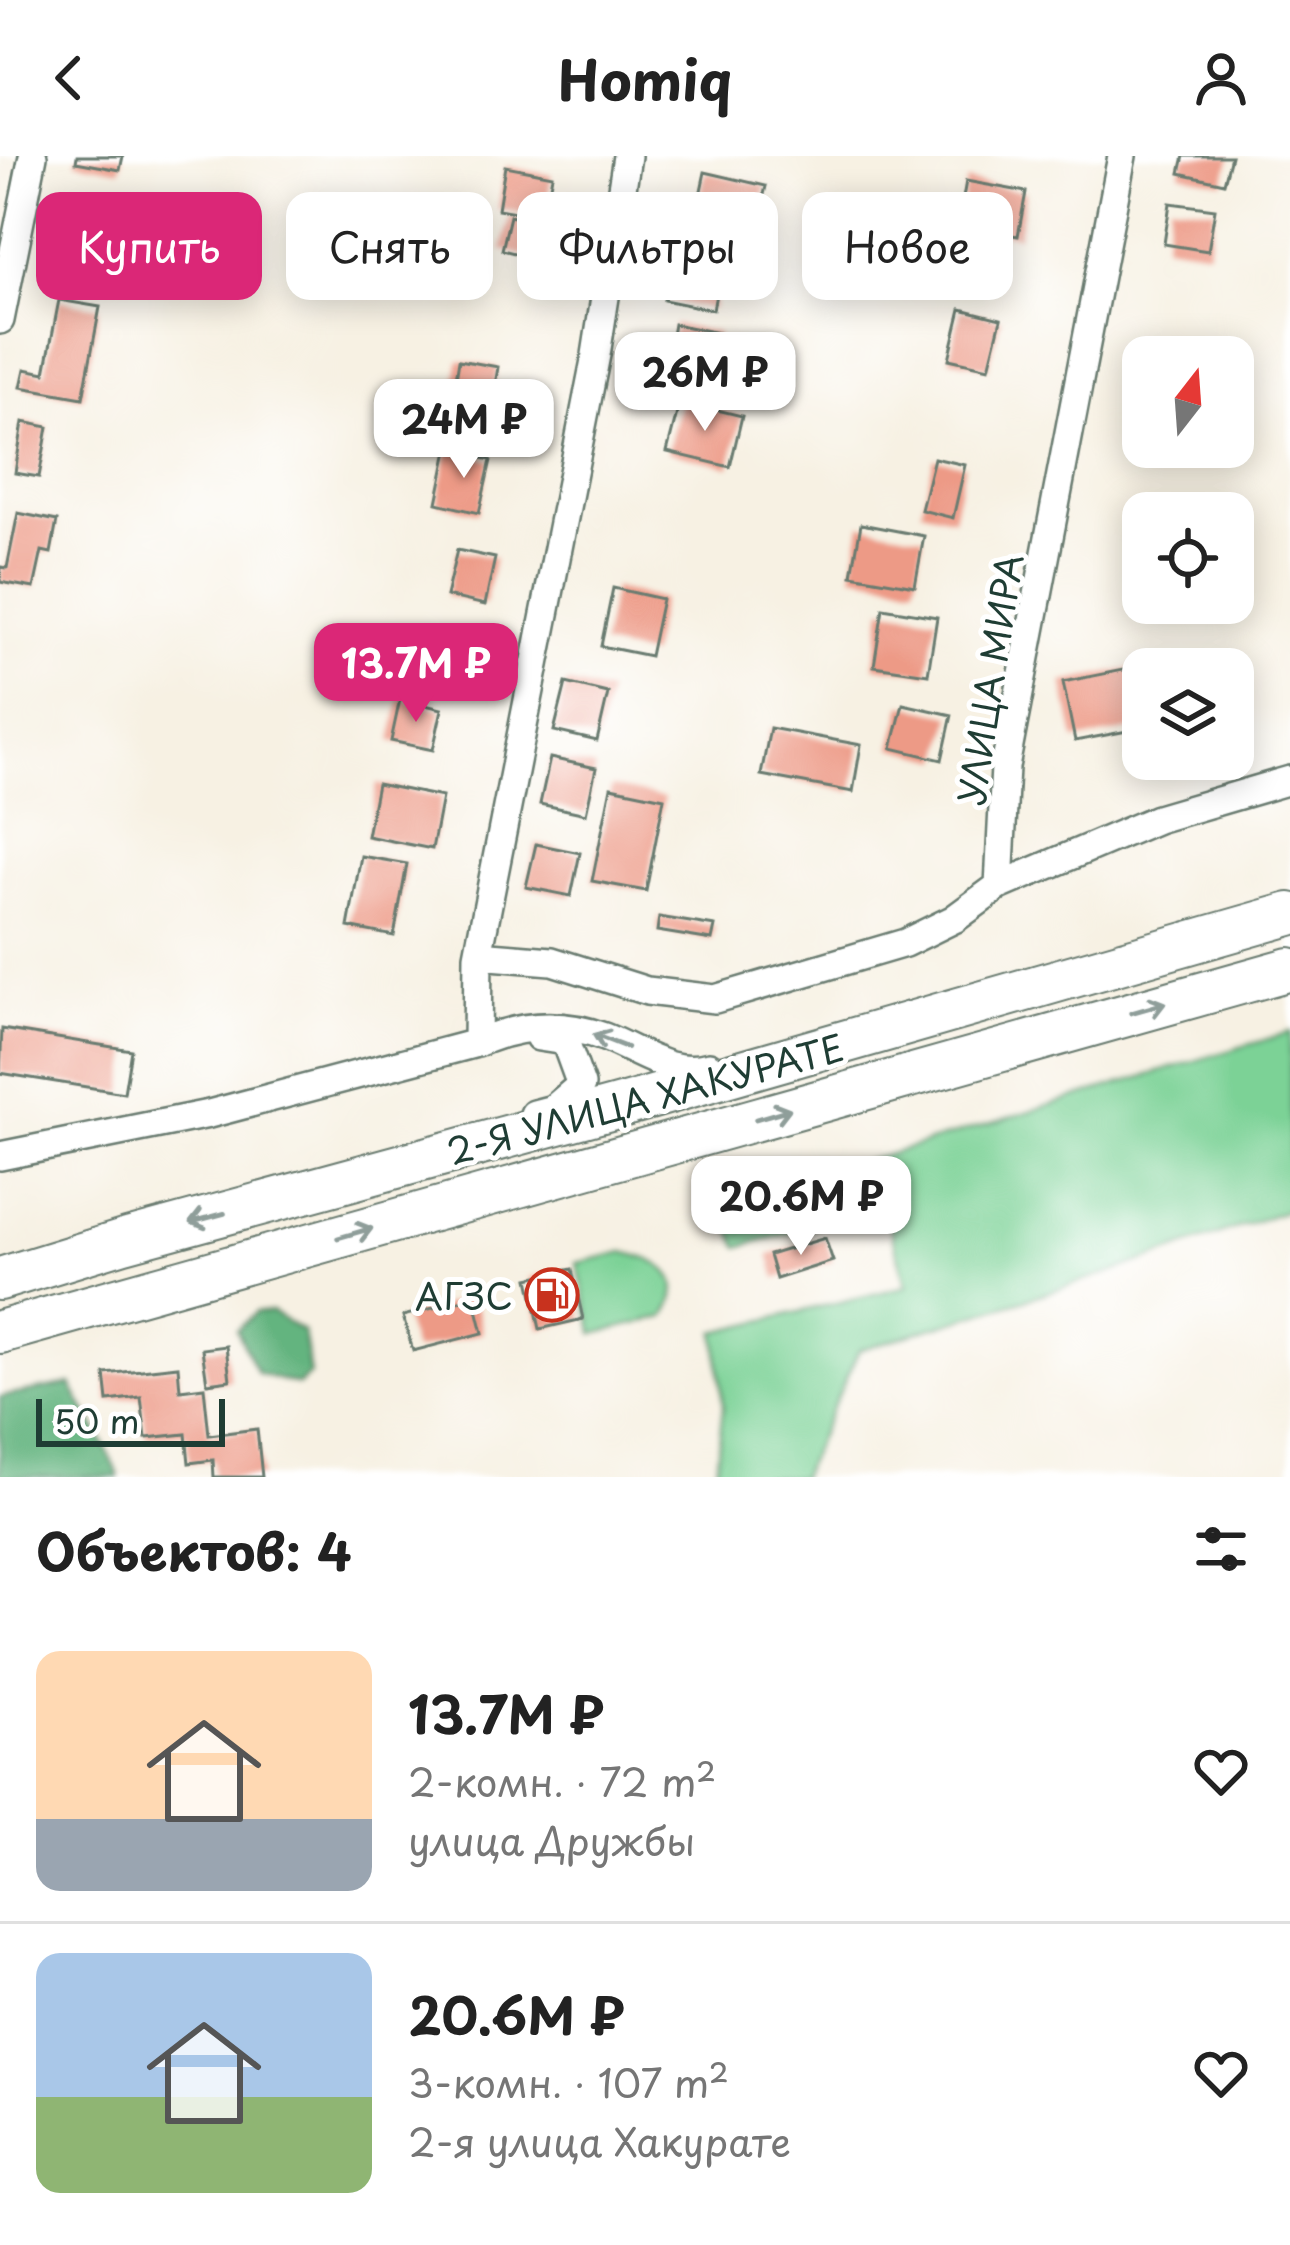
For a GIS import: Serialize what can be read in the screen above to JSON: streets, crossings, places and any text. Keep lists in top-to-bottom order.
{
  "streets": {
    "main road": ["2-Я УЛИЦА ХАКУРАТЕ"],
    "street": ["УЛИЦА МИРА"]
  },
  "places": {
    "fuel station": ["АГЗС"]
  },
  "scale_bar": "50 m",
  "north": "top",
  "page": {
    "header": "Homiq",
    "chip": [
      "Купить",
      "Снять",
      "Фильтры",
      "Новое"
    ],
    "price": [
      "26M ₽",
      "24M ₽",
      "13.7M ₽",
      "20.6M ₽"
    ],
    "scale": "50 m",
    "heading": "Объектов: 4",
    "list": [
      {
        "name": "13.7M ₽",
        "note": "2-комн. · 72 m² · улица Дружбы"
      },
      {
        "name": "20.6M ₽",
        "note": "3-комн. · 107 m² · 2-я улица Хакурате"
      }
    ]
  }
}
